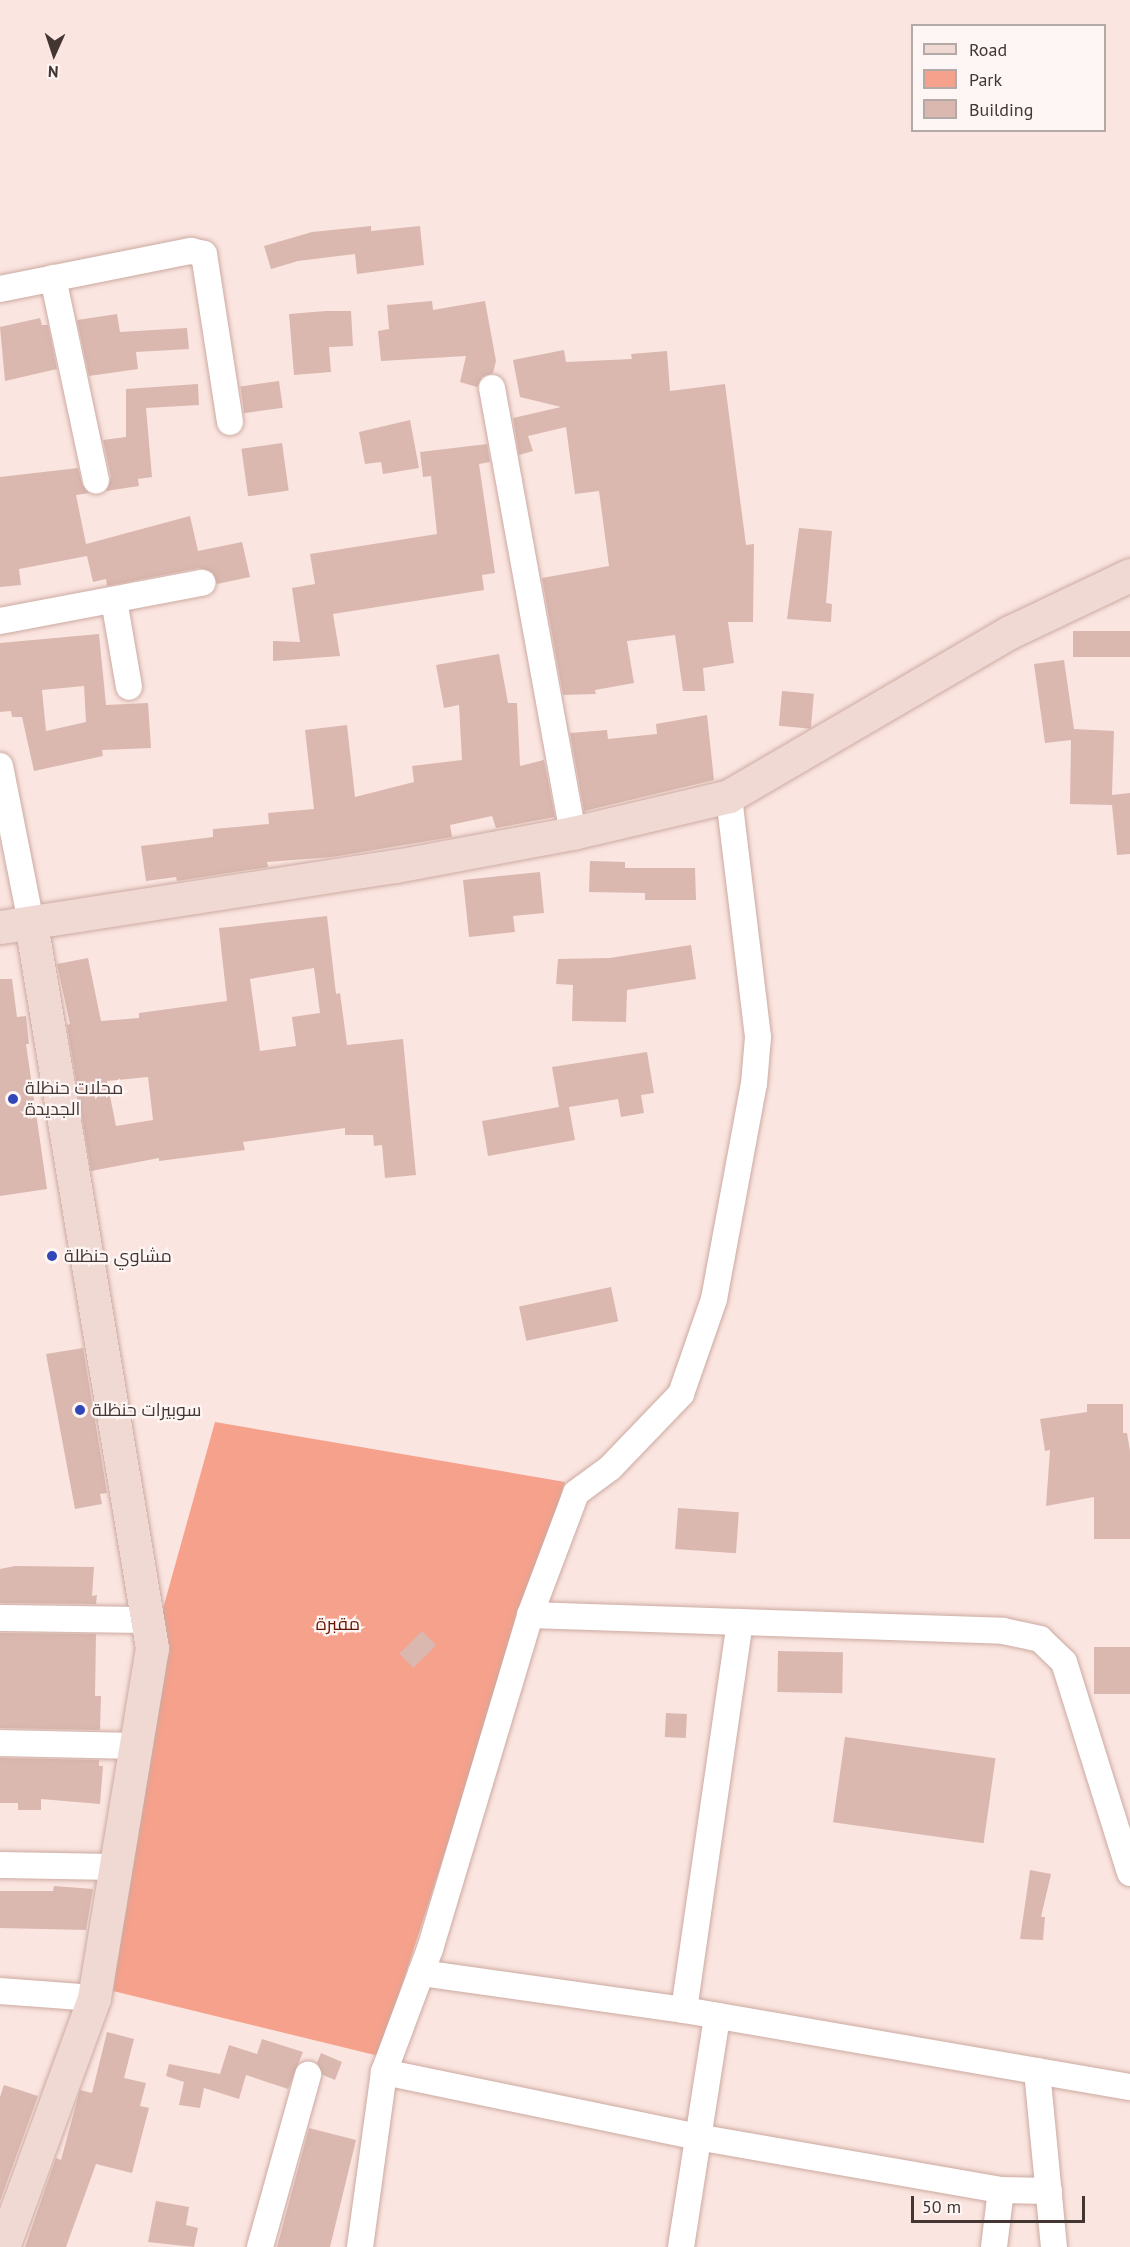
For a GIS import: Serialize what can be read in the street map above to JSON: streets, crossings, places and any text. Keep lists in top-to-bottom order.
{
  "parks": ["مقبرة"],
  "places": ["محلات حنظلة الجديدة", "مشاوي حنظلة", "سوبيرات حنظلة"],
  "legend": ["Road", "Park", "Building"],
  "scale_bar": "50 m",
  "north": "bottom"
}
